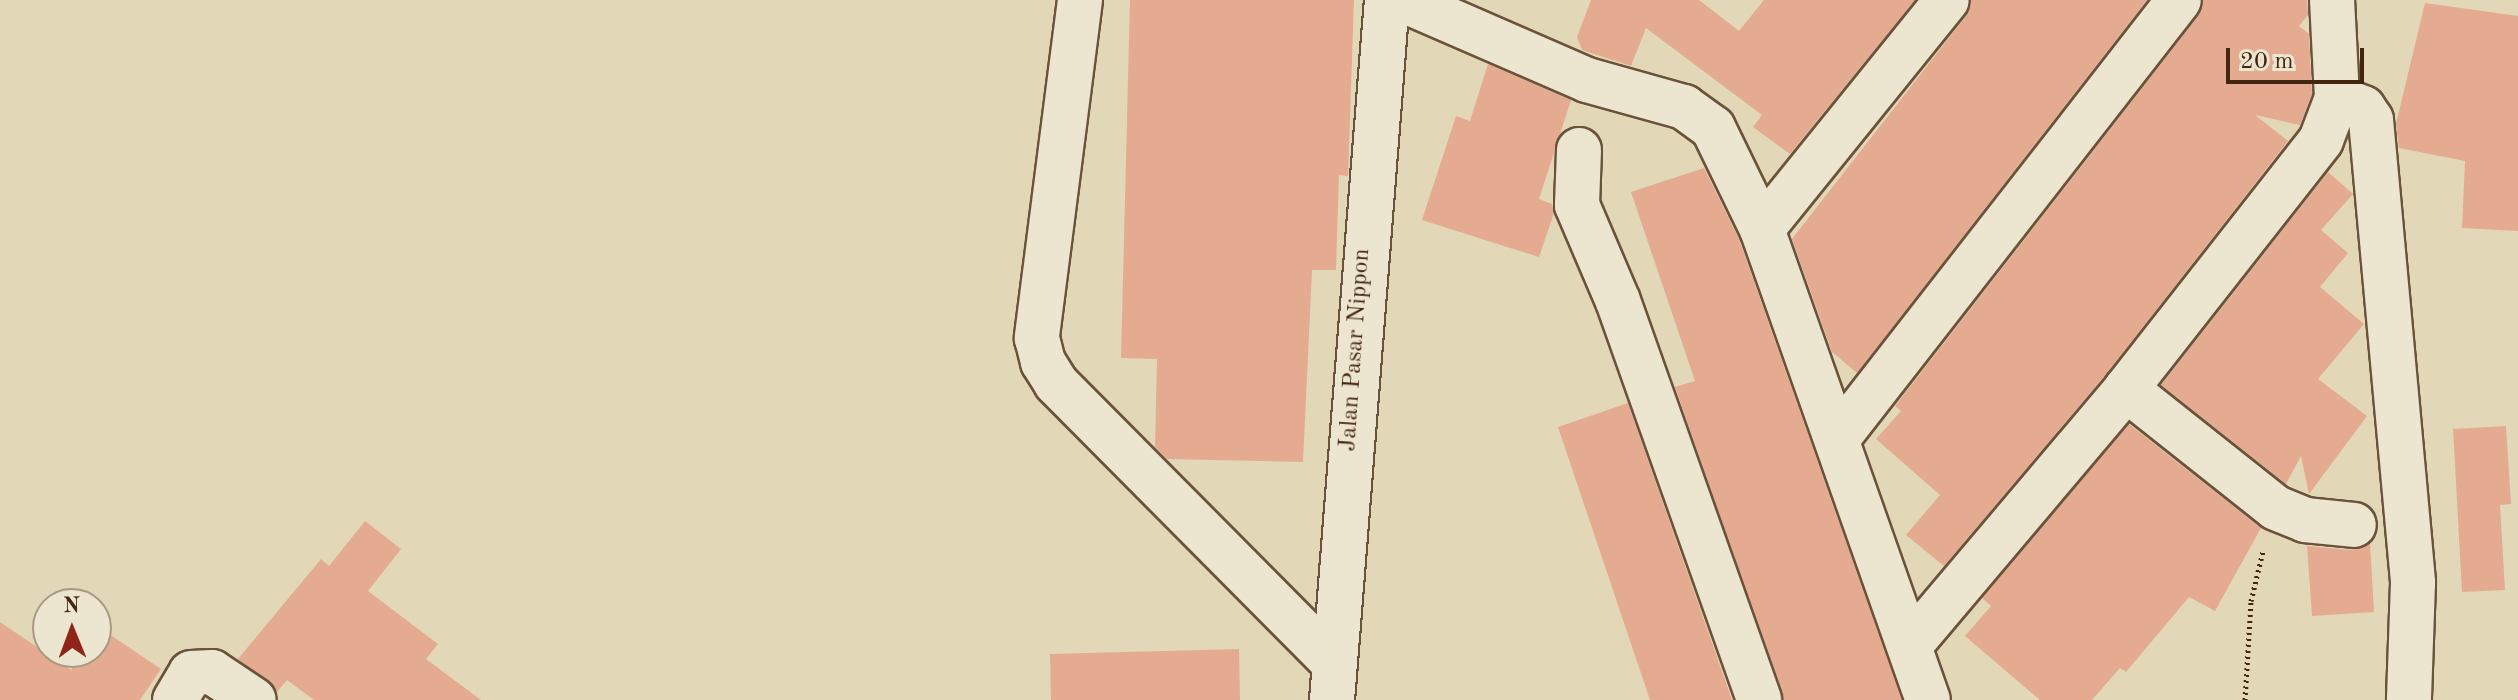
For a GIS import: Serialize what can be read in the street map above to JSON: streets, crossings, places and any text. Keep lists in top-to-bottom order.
{
  "streets": {
    "street": ["Jalan Pasar Nippon"]
  },
  "scale_bar": "20 m",
  "north": "top"
}
